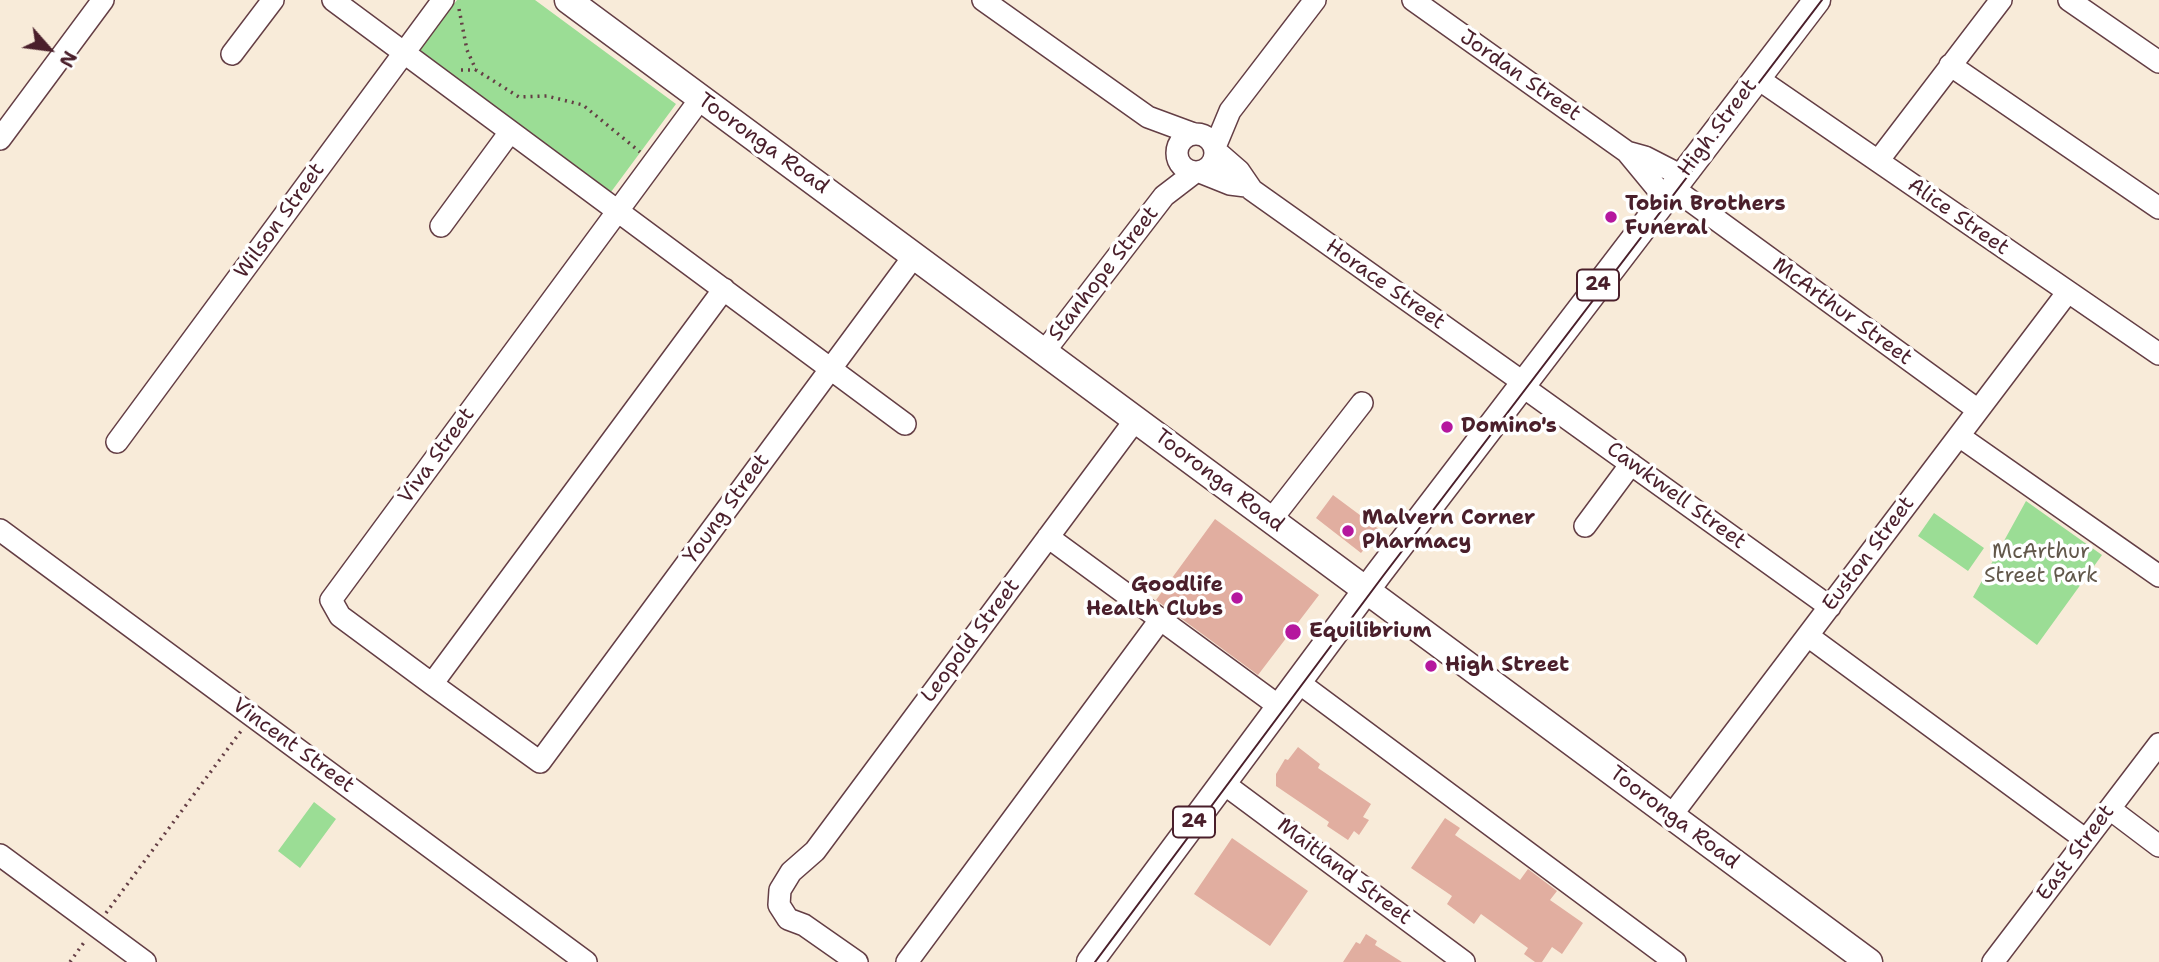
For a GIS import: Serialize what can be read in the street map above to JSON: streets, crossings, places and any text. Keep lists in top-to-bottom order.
{
  "streets": {
    "main road": ["High Street", "Tooronga Road", "24"],
    "street": [
      "Jordan Street",
      "Alice Street",
      "Wilson Street",
      "Stanhope Street",
      "Horace Street",
      "McArthur Street",
      "Viva Street",
      "Cawkwell Street",
      "Young Street",
      "Euston Street",
      "Leopold Street",
      "Vincent Street",
      "East Street",
      "Maitland Street"
    ]
  },
  "crossings": [
    ["Jordan Street", "High Street"],
    ["Jordan Street", "McArthur Street"],
    ["High Street", "Tooronga Road"],
    ["High Street", "Alice Street"],
    ["High Street", "Horace Street"],
    ["High Street", "McArthur Street"],
    ["High Street", "Cawkwell Street"],
    ["High Street", "Maitland Street"],
    ["Tooronga Road", "Stanhope Street"],
    ["Tooronga Road", "Viva Street"],
    ["Tooronga Road", "Young Street"],
    ["Tooronga Road", "Euston Street"],
    ["Tooronga Road", "Leopold Street"],
    ["Alice Street", "Euston Street"],
    ["Stanhope Street", "Horace Street"],
    ["Horace Street", "Cawkwell Street"],
    ["McArthur Street", "Euston Street"],
    ["Viva Street", "Young Street"],
    ["Cawkwell Street", "Euston Street"]
  ],
  "parks": ["McArthur Street Park"],
  "places": [
    "Tobin Brothers Funeral",
    "Domino's",
    "Malvern Corner Pharmacy",
    "Goodlife Health Clubs",
    "Equilibrium",
    "High Street"
  ],
  "north": "bottom right"
}
